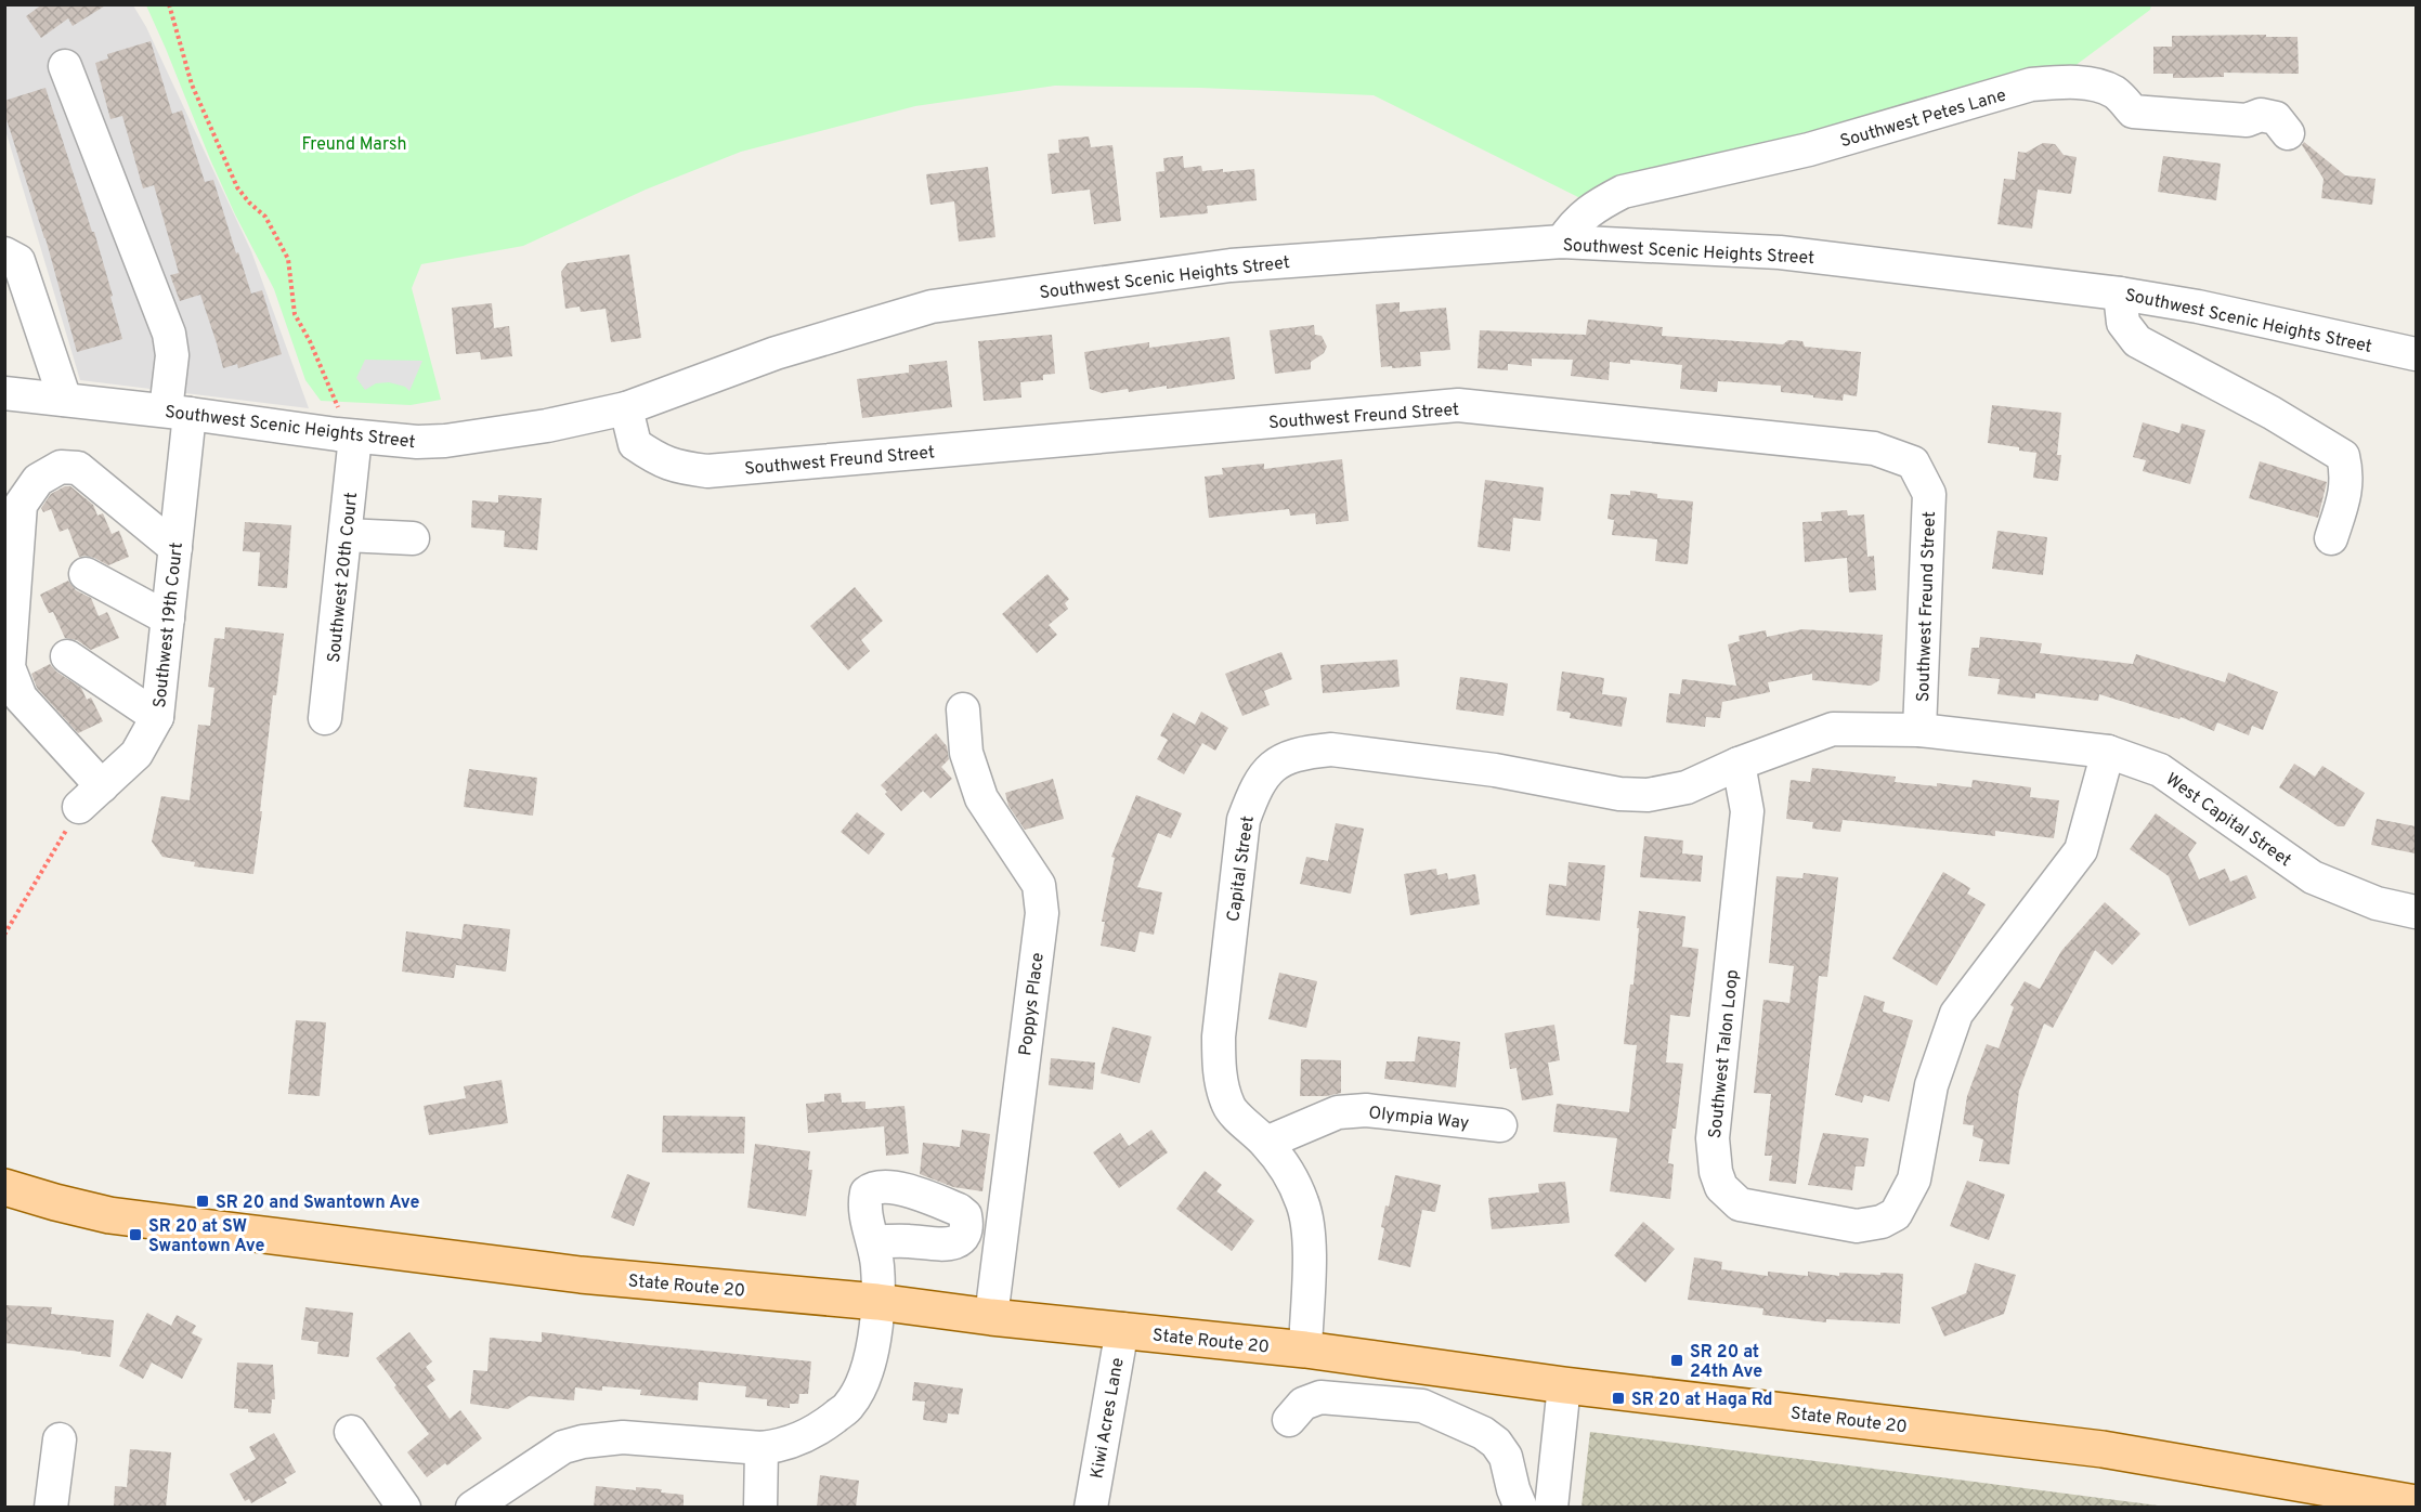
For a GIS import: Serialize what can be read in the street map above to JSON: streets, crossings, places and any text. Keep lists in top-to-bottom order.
{
  "streets": {
    "main road": ["State Route 20"],
    "street": [
      "Southwest Petes Lane",
      "Southwest Scenic Heights Street",
      "Southwest Freund Street",
      "Southwest 20th Court",
      "Southwest 19th Court",
      "West Capital Street",
      "Capital Street",
      "Poppys Place",
      "Southwest Talon Loop",
      "Olympia Way",
      "Kiwi Acres Lane"
    ]
  },
  "crossings": [
    ["Southwest Petes Lane", "Southwest Scenic Heights Street"],
    ["Southwest Scenic Heights Street", "Southwest Freund Street"],
    ["Southwest Scenic Heights Street", "Southwest 20th Court"],
    ["Southwest Scenic Heights Street", "Southwest 19th Court"],
    ["Southwest Freund Street", "West Capital Street"],
    ["Southwest Freund Street", "Capital Street"],
    ["West Capital Street", "Capital Street"],
    ["West Capital Street", "Southwest Talon Loop"],
    ["Capital Street", "Southwest Talon Loop"],
    ["Capital Street", "Olympia Way"],
    ["Capital Street", "State Route 20"],
    ["Poppys Place", "State Route 20"],
    ["State Route 20", "Kiwi Acres Lane"]
  ],
  "parks": ["Freund Marsh"],
  "places": {
    "transit": [
      "SR 20 and Swantown Ave",
      "SR 20 at SW Swantown Ave",
      "SR 20 at 24th Ave",
      "SR 20 at Haga Rd"
    ]
  }
}
